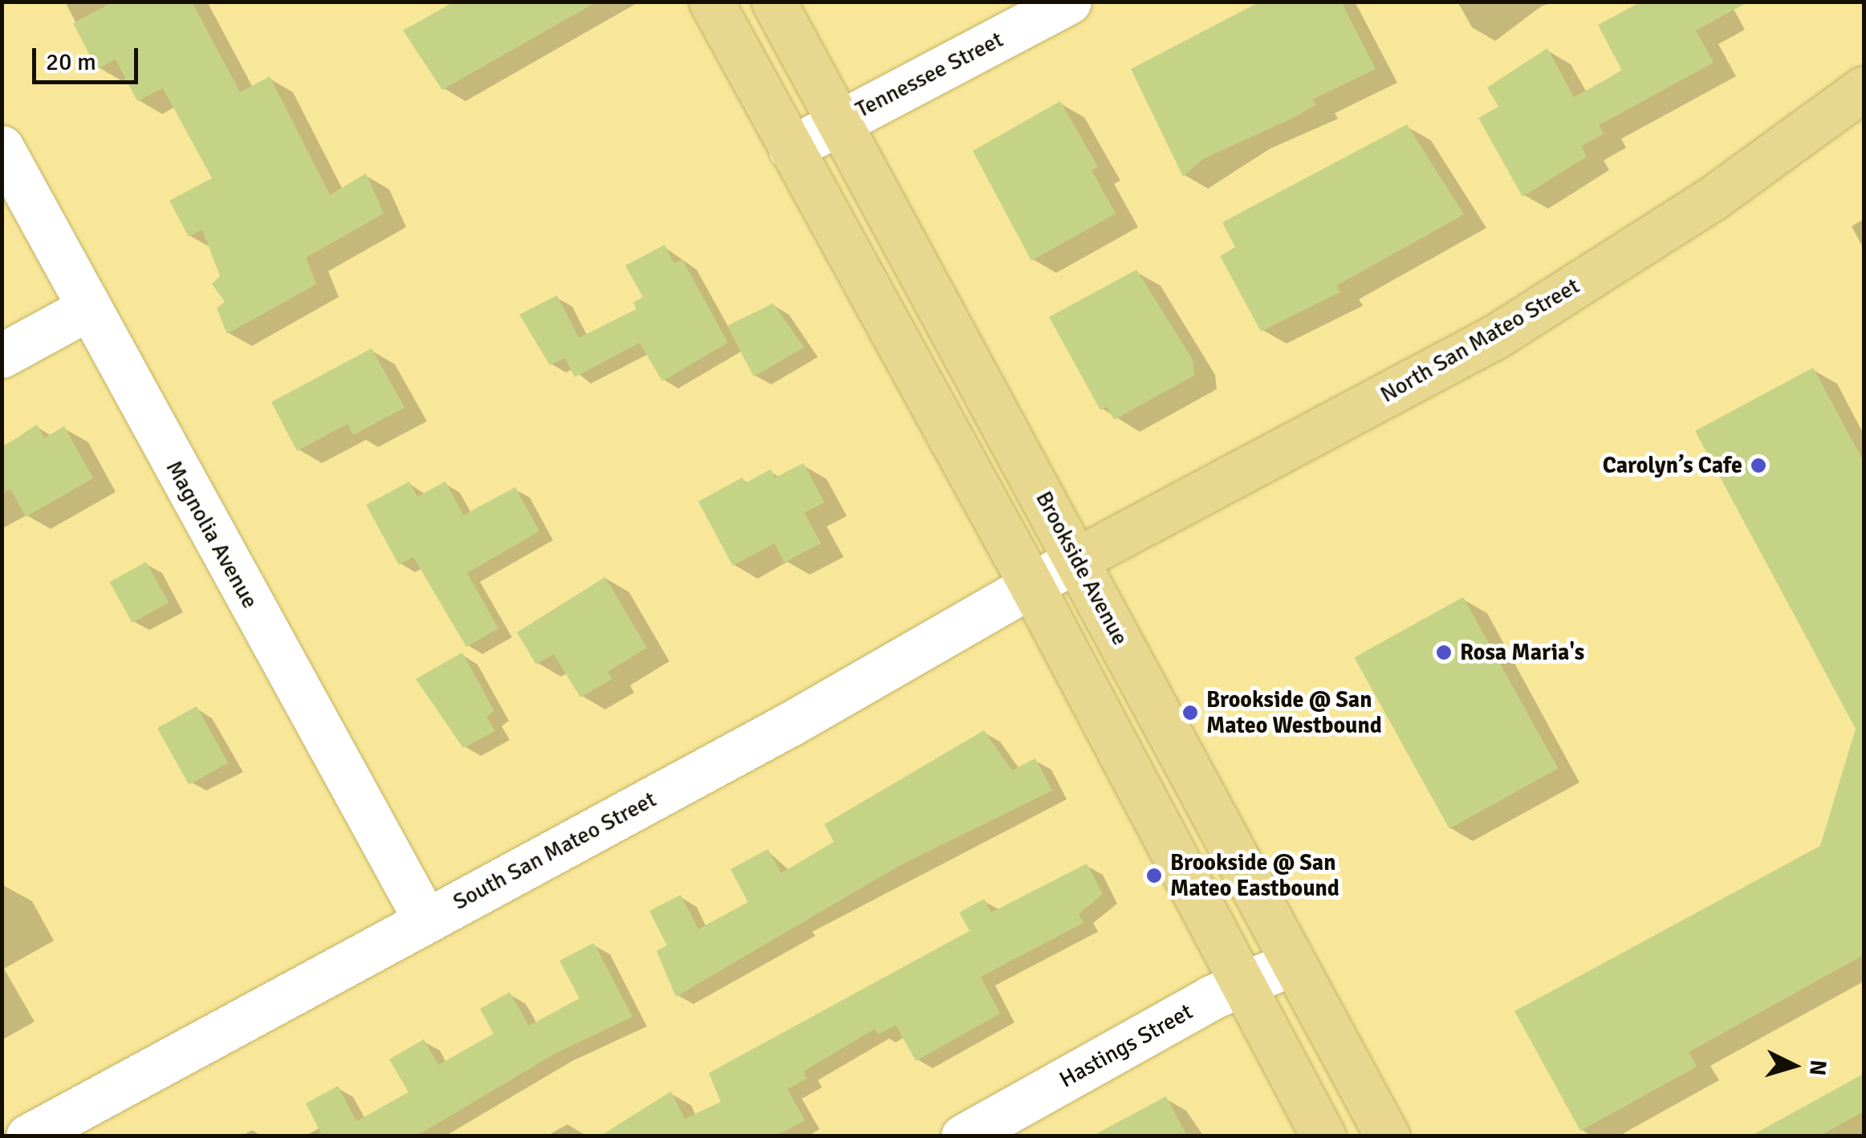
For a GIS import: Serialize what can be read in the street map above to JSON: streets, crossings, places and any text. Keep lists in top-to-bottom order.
{
  "streets": {
    "main road": ["North San Mateo Street", "Brookside Avenue"],
    "street": [
      "Tennessee Street",
      "Magnolia Avenue",
      "South San Mateo Street",
      "Hastings Street"
    ]
  },
  "crossings": [
    ["Tennessee Street", "Brookside Avenue"],
    ["North San Mateo Street", "Brookside Avenue"],
    ["North San Mateo Street", "South San Mateo Street"],
    ["Magnolia Avenue", "South San Mateo Street"],
    ["Brookside Avenue", "South San Mateo Street"],
    ["Brookside Avenue", "Hastings Street"]
  ],
  "places": [
    "Carolyn’s Cafe",
    "Rosa Maria's",
    "Brookside @ San Mateo Westbound",
    "Brookside @ San Mateo Eastbound"
  ],
  "scale_bar": "20 m",
  "north": "right"
}
